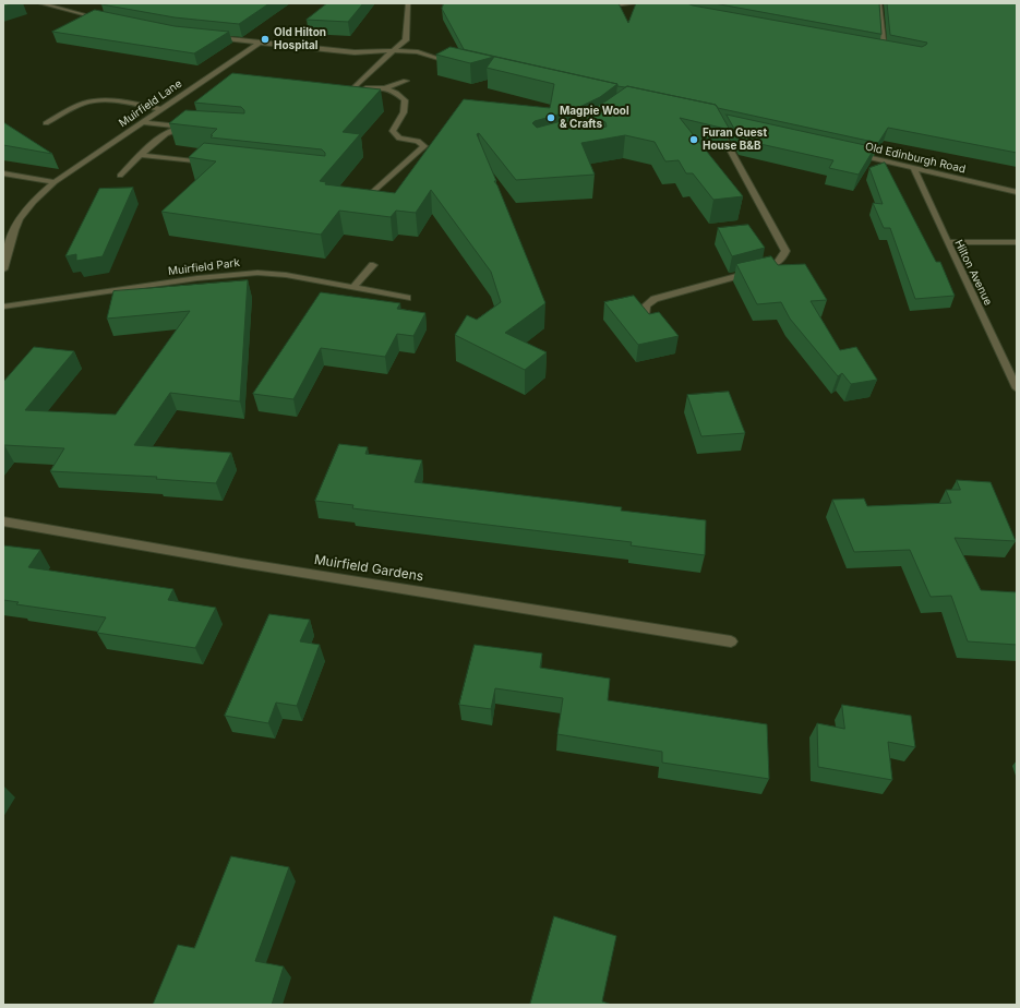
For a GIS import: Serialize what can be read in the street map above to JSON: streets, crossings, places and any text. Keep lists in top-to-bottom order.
{
  "streets": {
    "street": [
      "Muirfield Lane",
      "Old Edinburgh Road",
      "Muirfield Park",
      "Hilton Avenue",
      "Muirfield Gardens"
    ]
  },
  "crossings": [
    ["Old Edinburgh Road", "Hilton Avenue"]
  ],
  "places": ["Old Hilton Hospital", "Magpie Wool & Crafts", "Furan Guest House B&B"]
}
